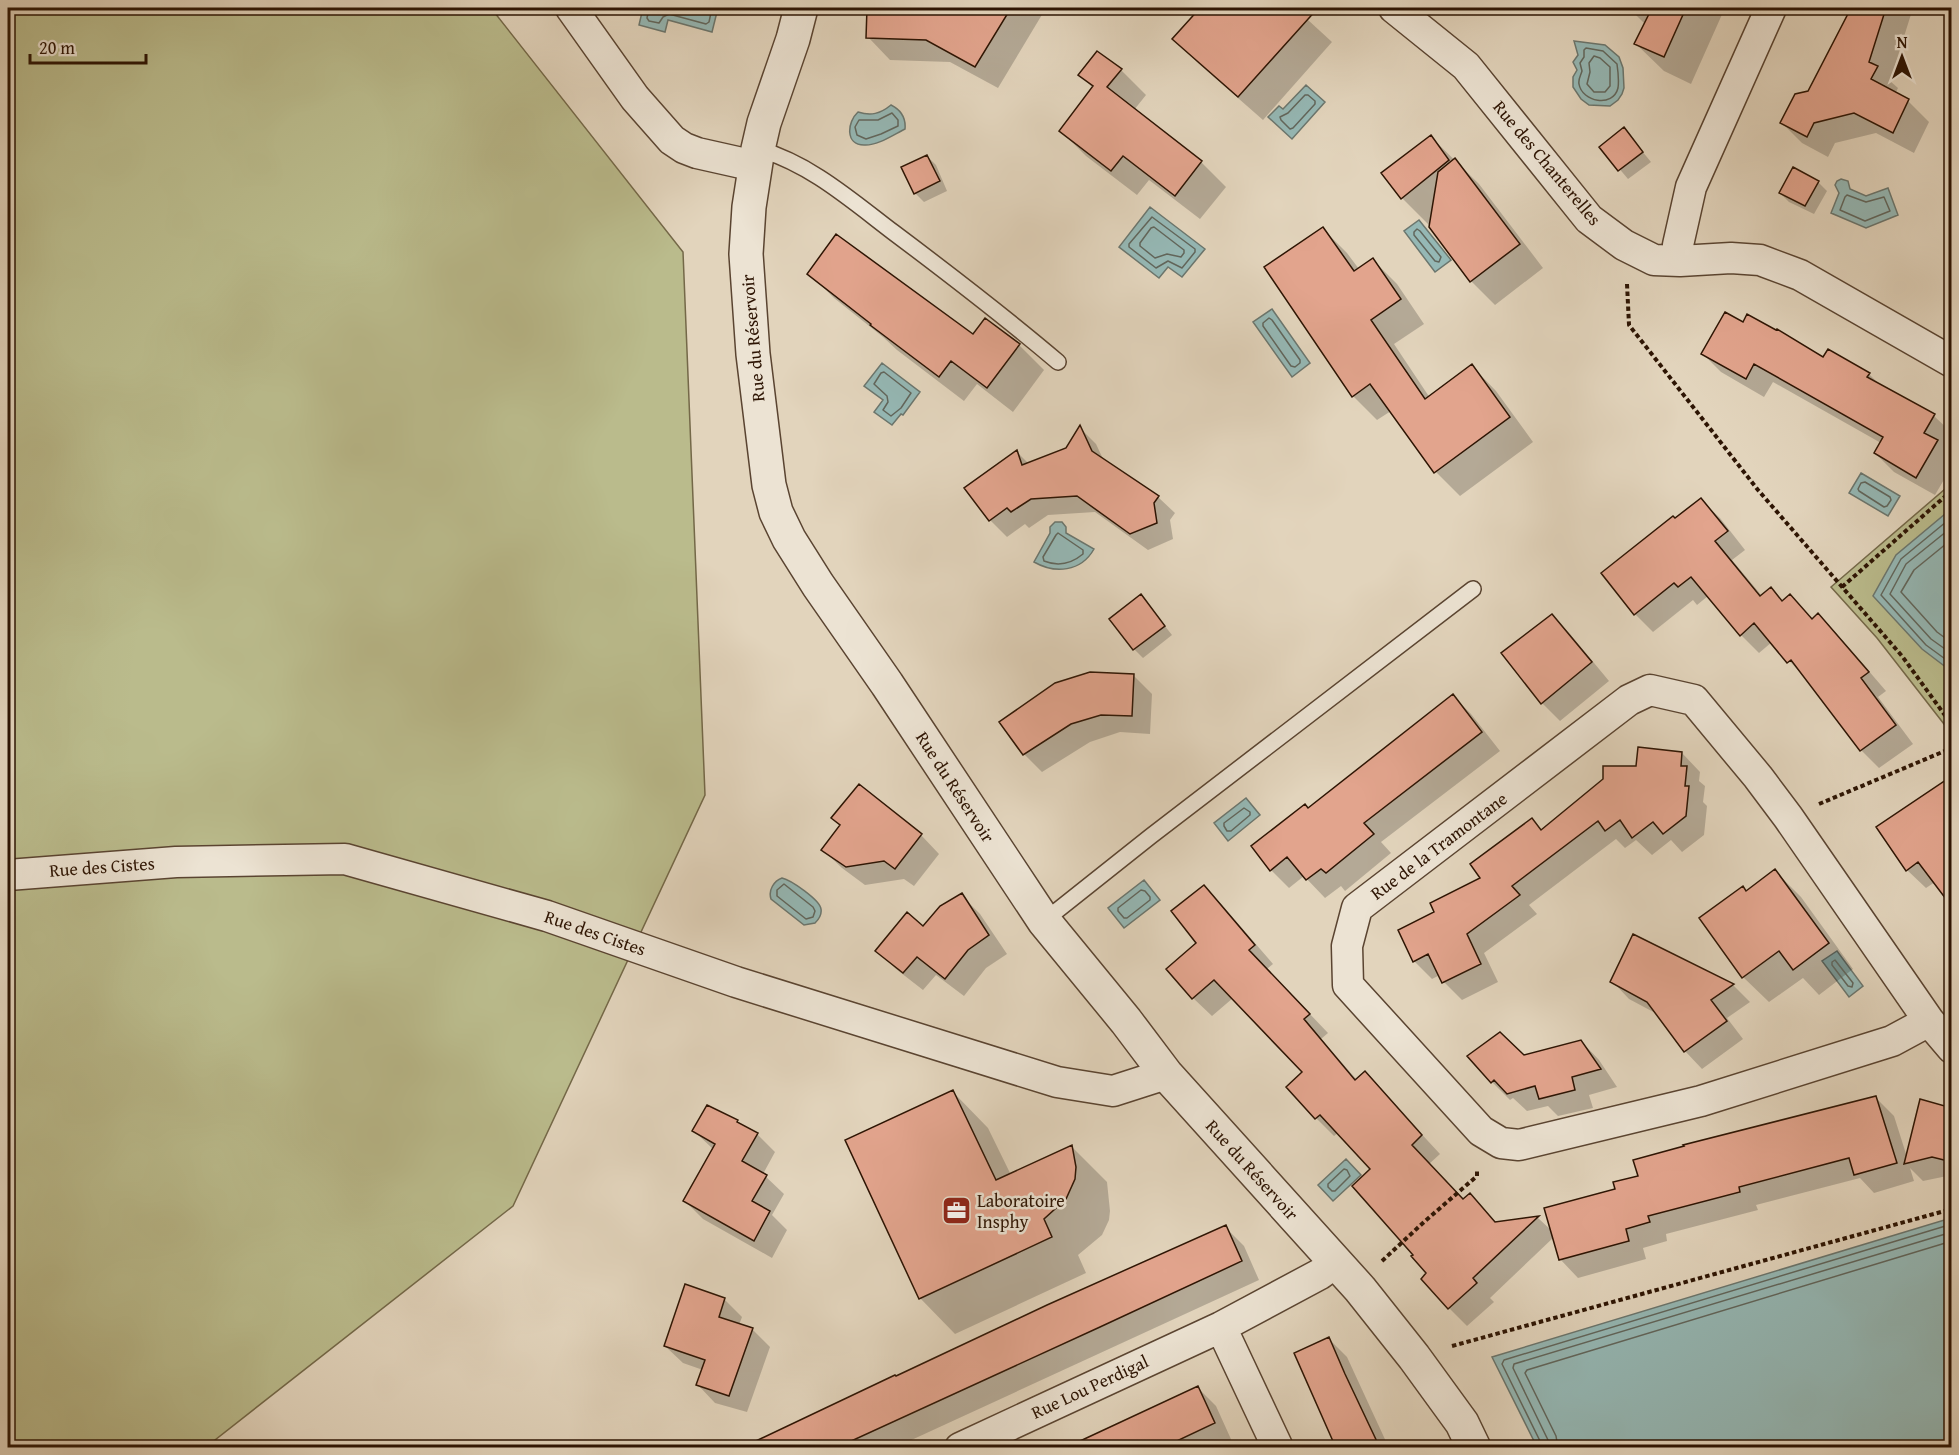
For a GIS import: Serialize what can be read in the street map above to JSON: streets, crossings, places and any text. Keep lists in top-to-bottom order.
{
  "streets": {
    "street": [
      "Rue des Chanterelles",
      "Rue du Réservoir",
      "Rue de la Tramontane",
      "Rue des Cistes",
      "Rue Lou Perdigal"
    ]
  },
  "crossings": [
    ["Rue du Réservoir", "Rue des Cistes"],
    ["Rue du Réservoir", "Rue Lou Perdigal"]
  ],
  "places": {
    "office": ["Laboratoire Insphy"]
  },
  "scale_bar": "20 m",
  "north": "top"
}
